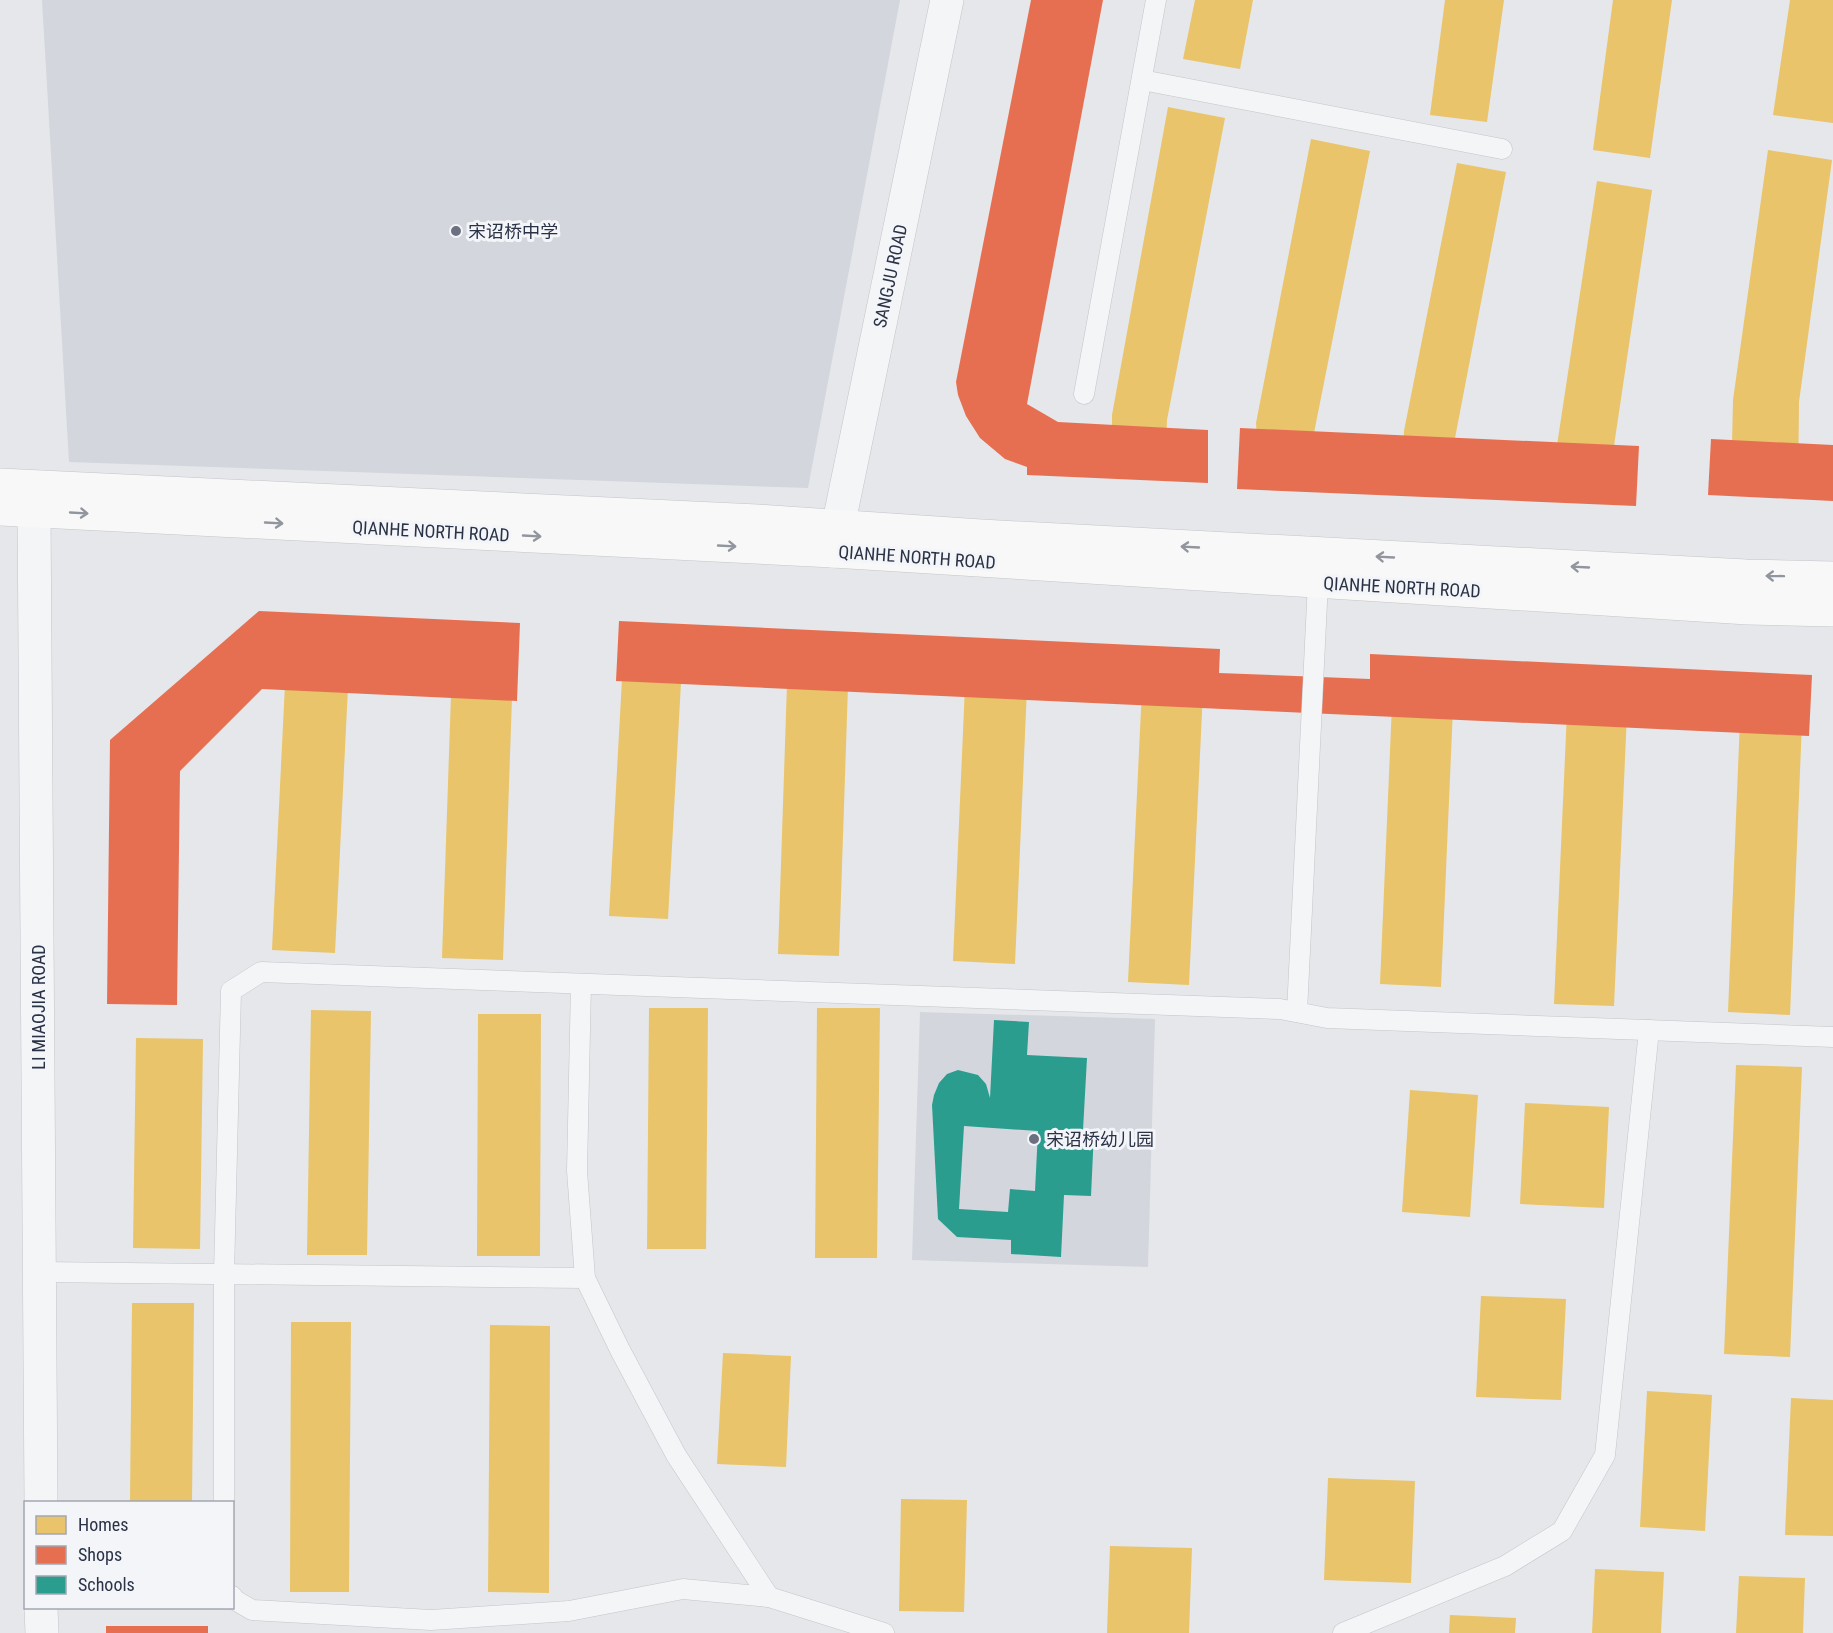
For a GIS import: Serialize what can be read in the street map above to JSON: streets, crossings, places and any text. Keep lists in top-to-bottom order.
{
  "streets": {
    "main road": ["QIANHE NORTH ROAD"],
    "street": ["SANGJU ROAD", "LI MIAOJIA ROAD"]
  },
  "crossings": [
    ["SANGJU ROAD", "QIANHE NORTH ROAD"],
    ["QIANHE NORTH ROAD", "LI MIAOJIA ROAD"]
  ],
  "places": ["宋诏桥中学", "宋诏桥幼儿园"],
  "legend": ["Homes", "Shops", "Schools"]
}
